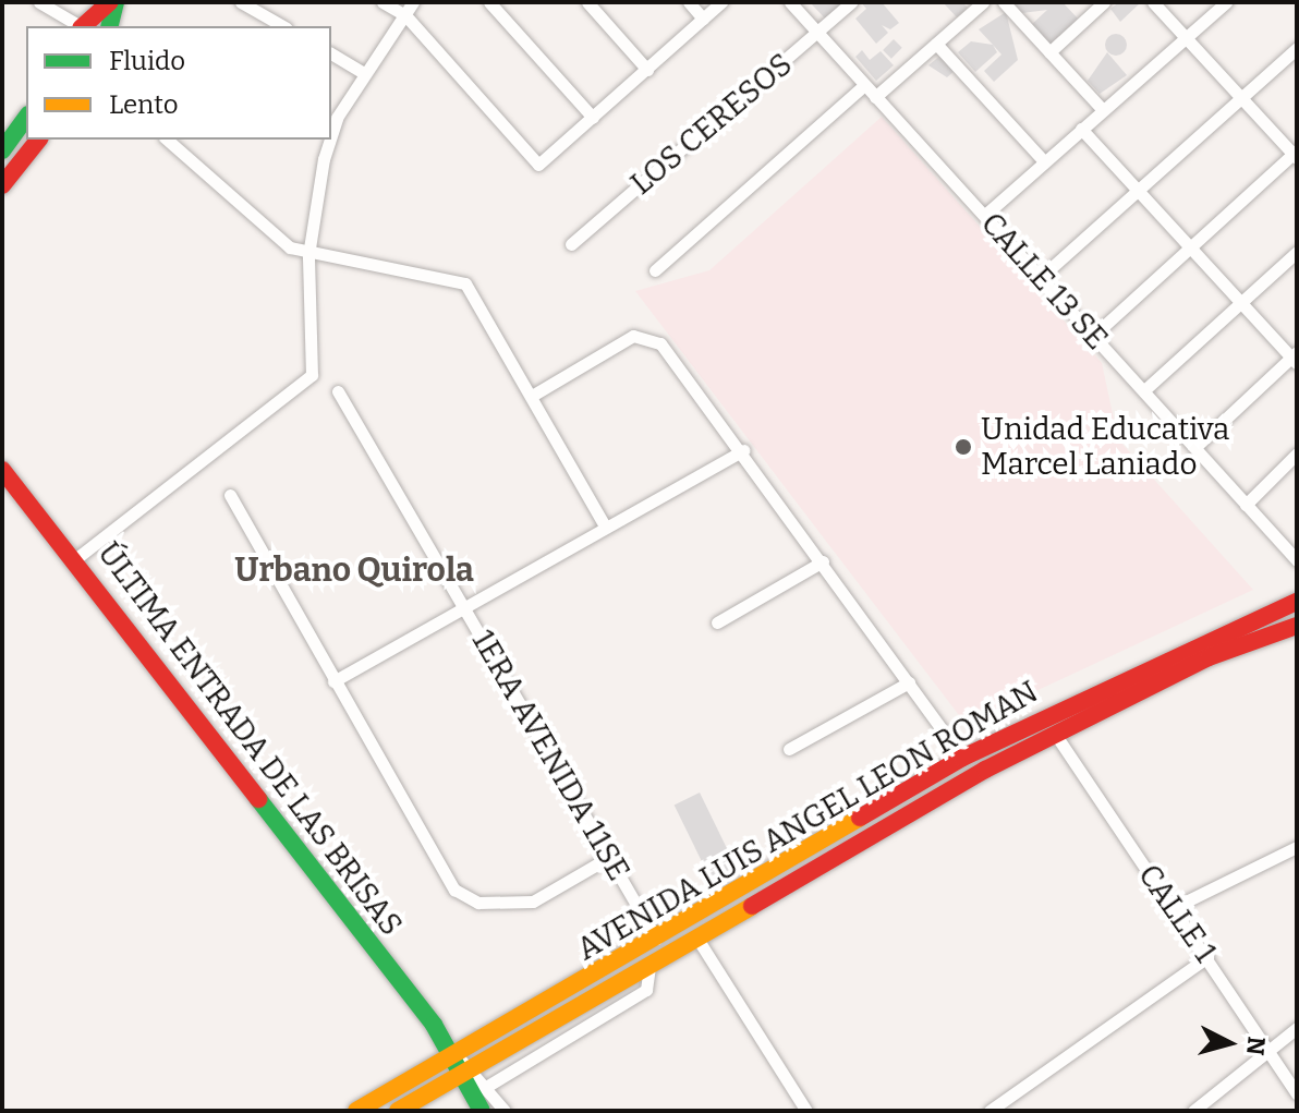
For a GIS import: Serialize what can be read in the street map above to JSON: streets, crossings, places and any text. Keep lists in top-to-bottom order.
{
  "streets": {
    "main road": ["ÚLTIMA ENTRADA DE LAS BRISAS", "AVENIDA LUIS ANGEL LEON ROMAN"],
    "street": [
      "LOS CERESOS",
      "CALLE 13 SE",
      "1ERA AVENIDA 11SE",
      "CALLE 1"
    ]
  },
  "crossings": [
    ["LOS CERESOS", "CALLE 13 SE"],
    ["ÚLTIMA ENTRADA DE LAS BRISAS", "AVENIDA LUIS ANGEL LEON ROMAN"],
    ["1ERA AVENIDA 11SE", "AVENIDA LUIS ANGEL LEON ROMAN"],
    ["AVENIDA LUIS ANGEL LEON ROMAN", "CALLE 1"]
  ],
  "districts": ["Urbano Quirola"],
  "places": ["Unidad Educativa Marcel Laniado"],
  "legend": ["Fluido", "Lento"],
  "north": "right"
}
